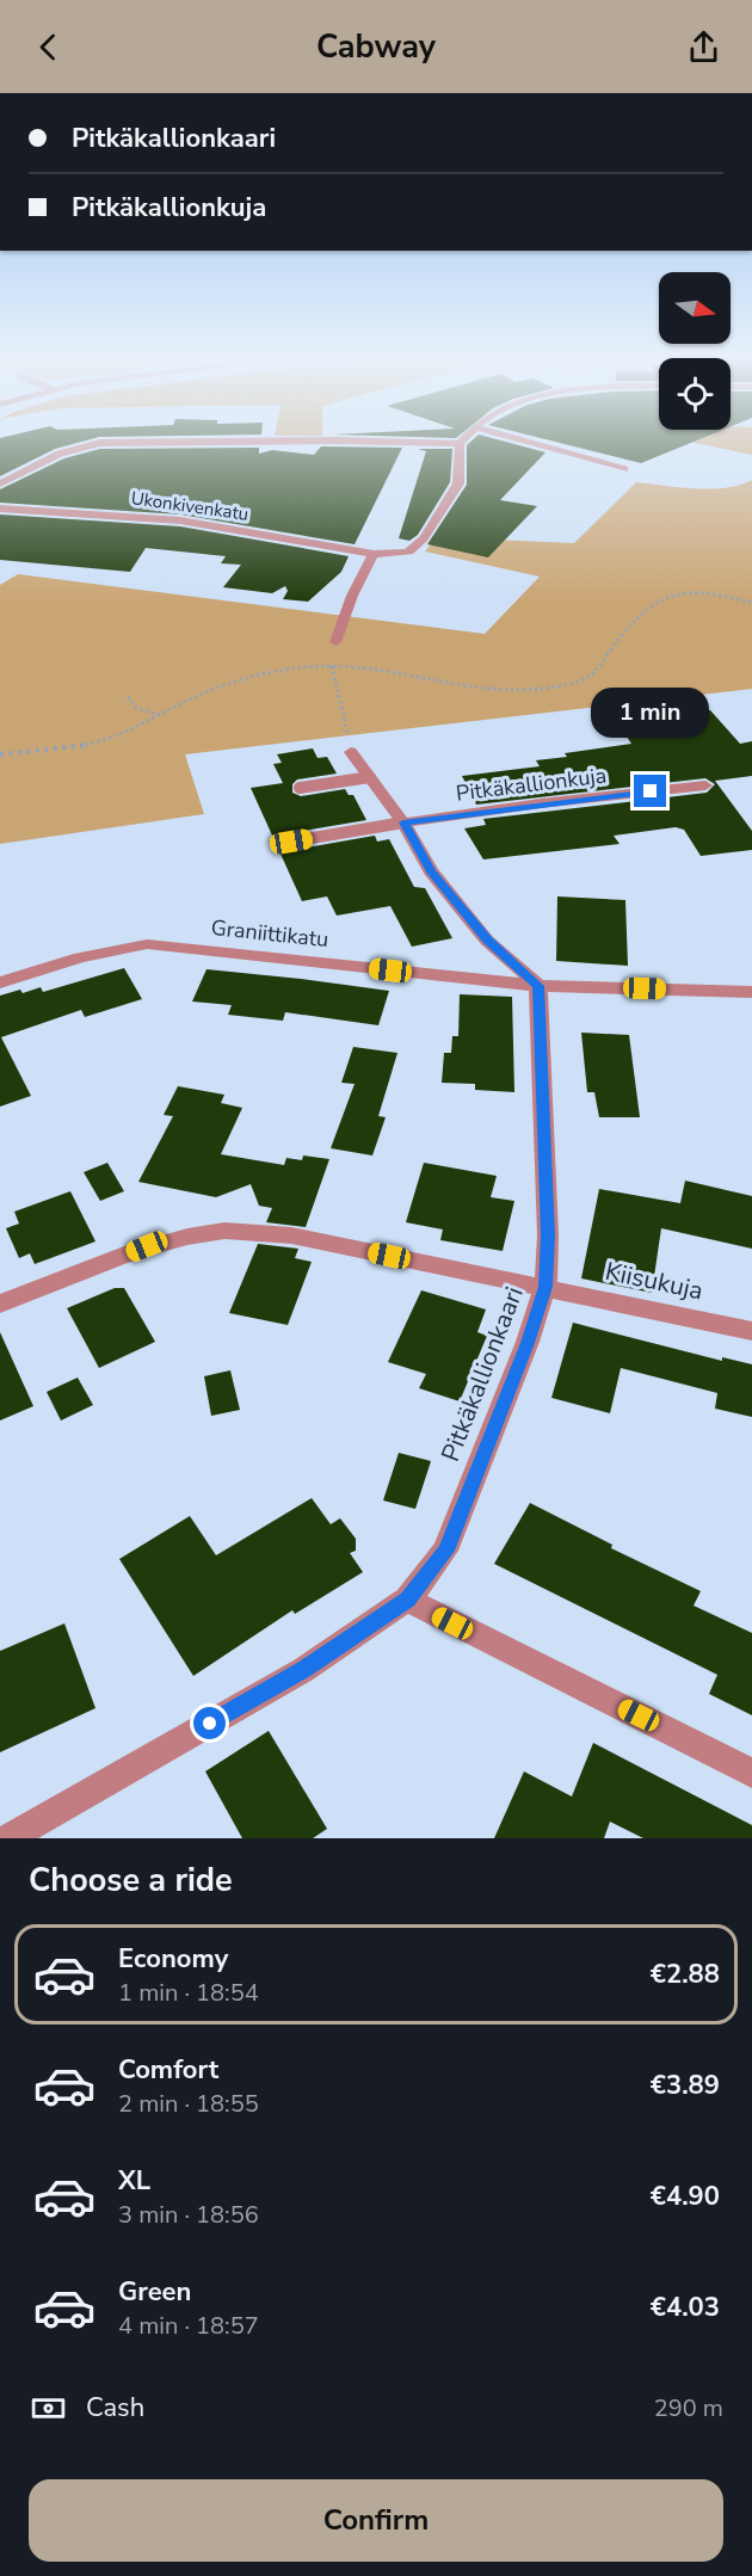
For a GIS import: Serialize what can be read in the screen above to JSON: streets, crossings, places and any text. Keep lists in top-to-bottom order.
{
  "streets": {
    "street": [
      "Ukonkivenkatu",
      "Pitkäkallionkuja",
      "Graniittikatu",
      "Kiisukuja",
      "Pitkäkallionkaari"
    ]
  },
  "crossings": [
    ["Graniittikatu", "Pitkäkallionkaari"],
    ["Kiisukuja", "Pitkäkallionkaari"]
  ],
  "north": "right",
  "page": {
    "header": "Cabway",
    "banner": ["Pitkäkallionkaari", "Pitkäkallionkuja"],
    "bubble": "1 min",
    "heading": "Choose a ride",
    "list": [
      {
        "name": "Economy",
        "note": "1 min · 18:54",
        "value": "€2.88"
      },
      {
        "name": "Comfort",
        "note": "2 min · 18:55",
        "value": "€3.89"
      },
      {
        "name": "XL",
        "note": "3 min · 18:56",
        "value": "€4.90"
      },
      {
        "name": "Green",
        "note": "4 min · 18:57",
        "value": "€4.03"
      }
    ],
    "pay": ["Cash", "290 m"],
    "buttons": "Confirm"
  }
}
